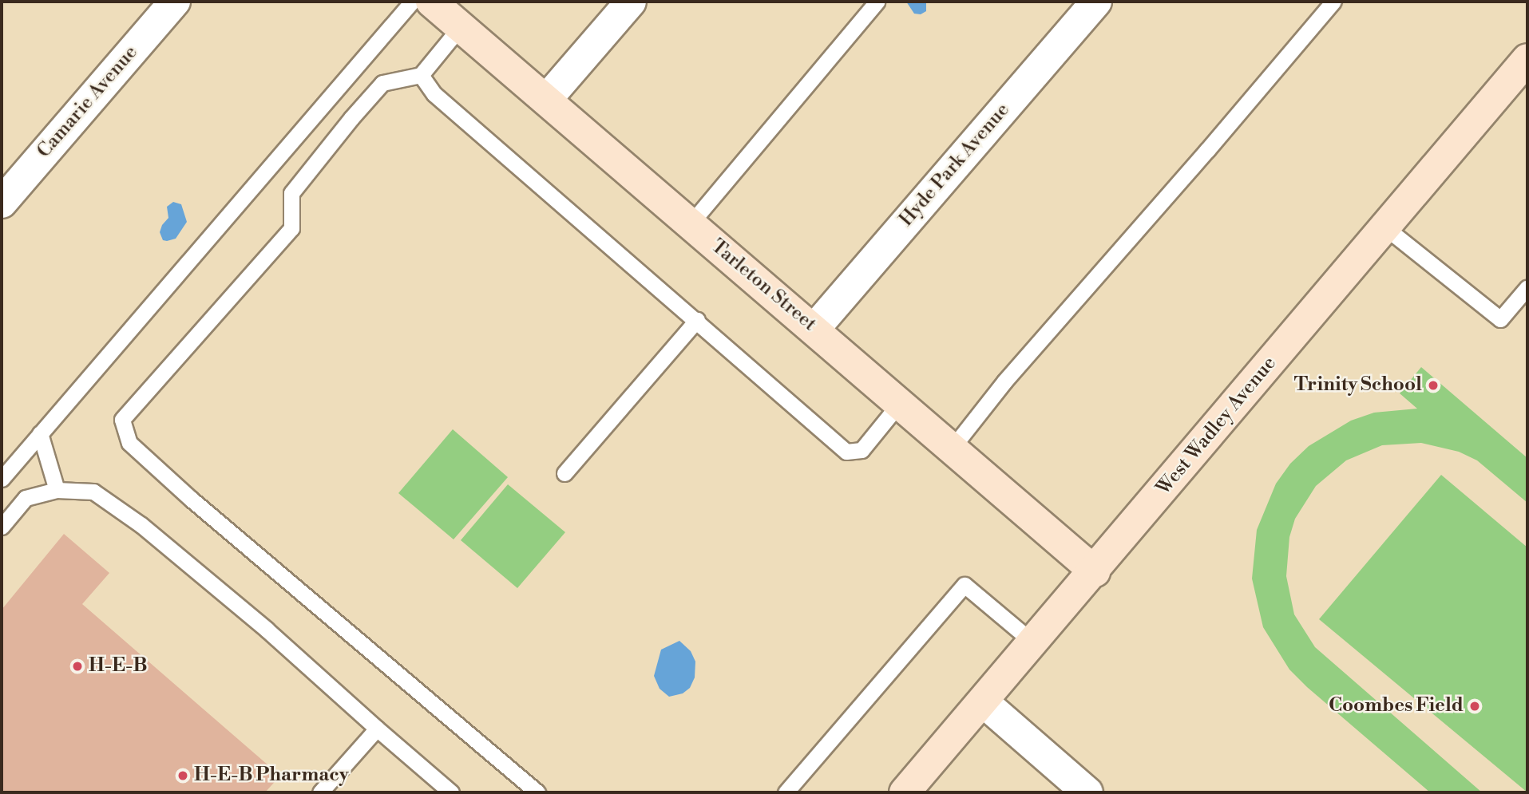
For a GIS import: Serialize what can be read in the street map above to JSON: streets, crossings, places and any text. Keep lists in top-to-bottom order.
{
  "streets": {
    "main road": ["Tarleton Street", "West Wadley Avenue"],
    "street": ["Camarie Avenue", "Hyde Park Avenue"]
  },
  "crossings": [
    ["Hyde Park Avenue", "Tarleton Street"],
    ["Tarleton Street", "West Wadley Avenue"]
  ],
  "places": [
    "Trinity School",
    "H-E-B",
    "Coombes Field",
    "H-E-B Pharmacy"
  ]
}
